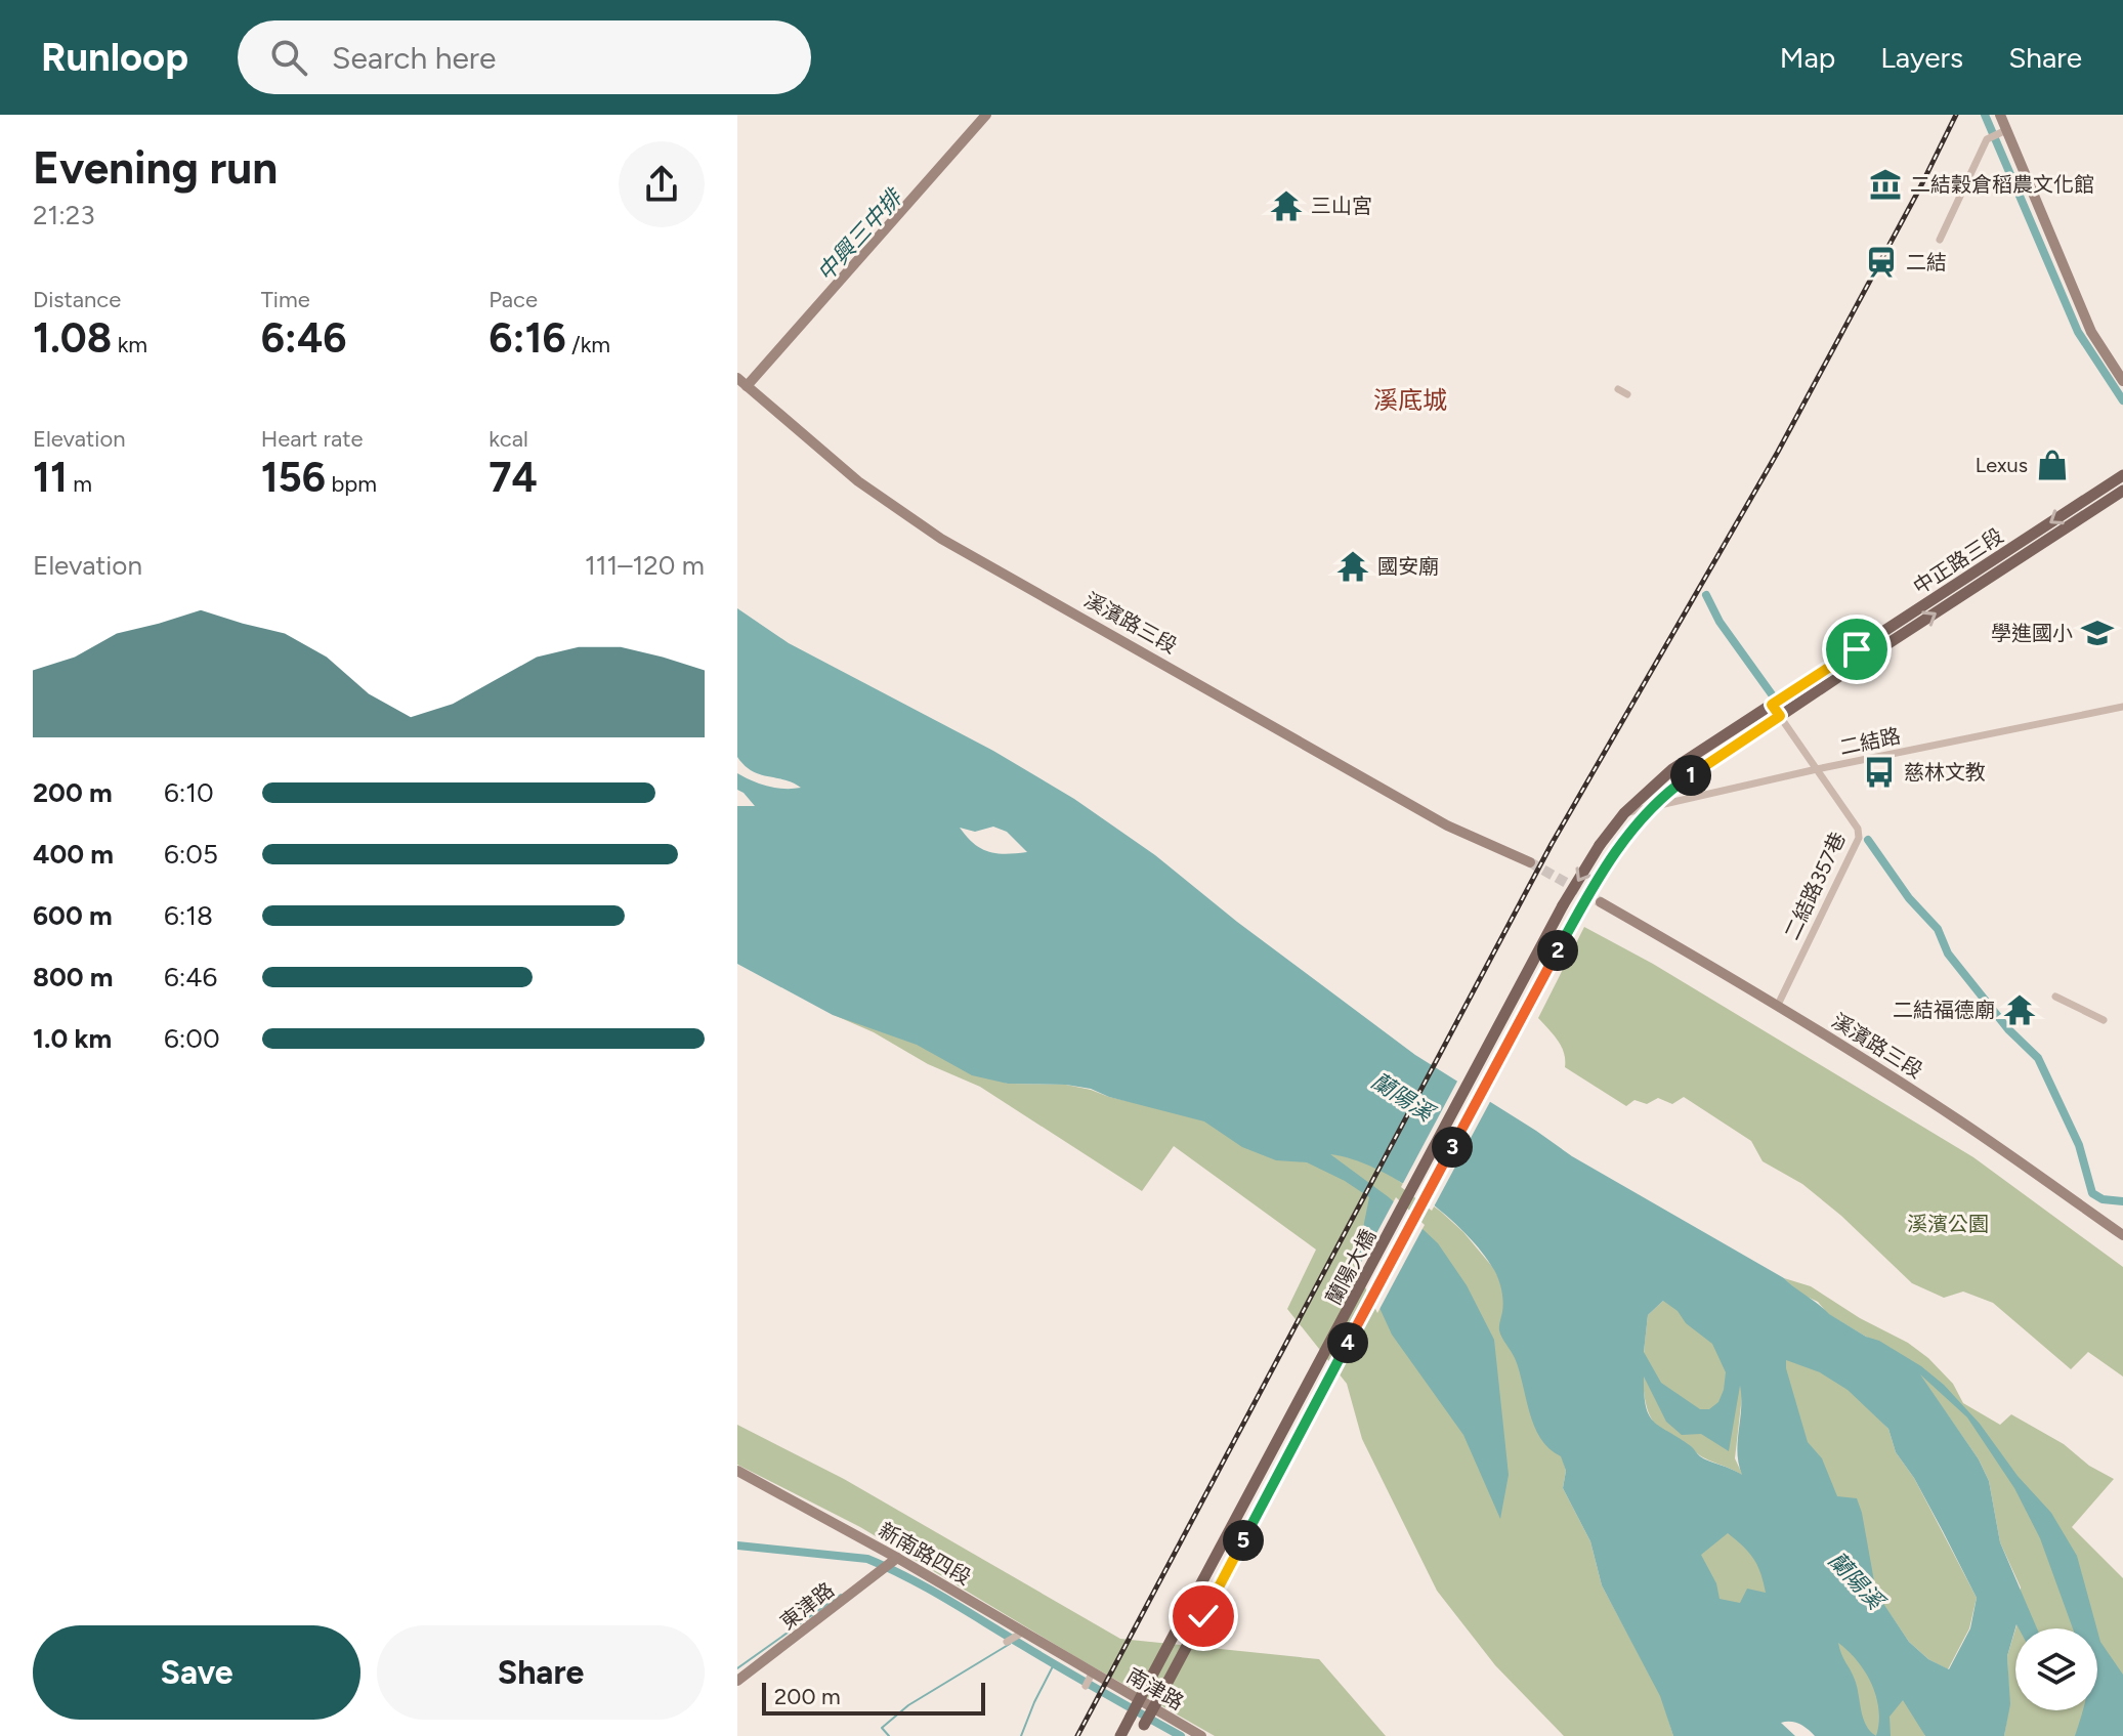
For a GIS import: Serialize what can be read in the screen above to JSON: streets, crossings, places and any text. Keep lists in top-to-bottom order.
{
  "streets": {
    "main road": ["中正路三段", "蘭陽大橋"],
    "street": [
      "溪濱路三段",
      "二結路",
      "二結路357巷",
      "新南路四段",
      "東津路",
      "南津路"
    ]
  },
  "crossings": [
    ["中正路三段", "二結路"],
    ["中正路三段", "二結路357巷"],
    ["中正路三段", "蘭陽大橋"],
    ["溪濱路三段", "二結路357巷"],
    ["二結路", "二結路357巷"],
    ["新南路四段", "東津路"],
    ["新南路四段", "南津路"]
  ],
  "districts": ["溪底城"],
  "water": ["中興三中排", "蘭陽溪"],
  "parks": ["溪濱公園"],
  "places": {
    "museum": ["二結穀倉稻農文化館"],
    "temple": ["三山宮", "國安廟", "二結福德廟"],
    "station": ["二結"],
    "shop": ["Lexus"],
    "school or university": ["學進國小"],
    "bus stop": ["慈林文教"]
  },
  "scale_bar": "200 m",
  "page": {
    "header": "Runloop",
    "search": "Search here",
    "nav": ["Map", "Layers", "Share"],
    "heading": ["Evening run", "21:23"],
    "stats": [
      ["Distance", "1.08 km"],
      ["Time", "6:46"],
      ["Pace", "6:16 /km"],
      ["Elevation", "11 m"],
      ["Heart rate", "156 bpm"],
      ["kcal", "74"]
    ],
    "chart": ["Elevation", "111–120 m"],
    "pins": [
      "1",
      "2",
      "3",
      "4",
      "5"
    ],
    "list": [
      {
        "name": "200 m",
        "note": "6:10"
      },
      {
        "name": "400 m",
        "note": "6:05"
      },
      {
        "name": "600 m",
        "note": "6:18"
      },
      {
        "name": "800 m",
        "note": "6:46"
      },
      {
        "name": "1.0 km",
        "note": "6:00"
      }
    ],
    "buttons": ["Save", "Share"],
    "scale": "200 m"
  }
}
